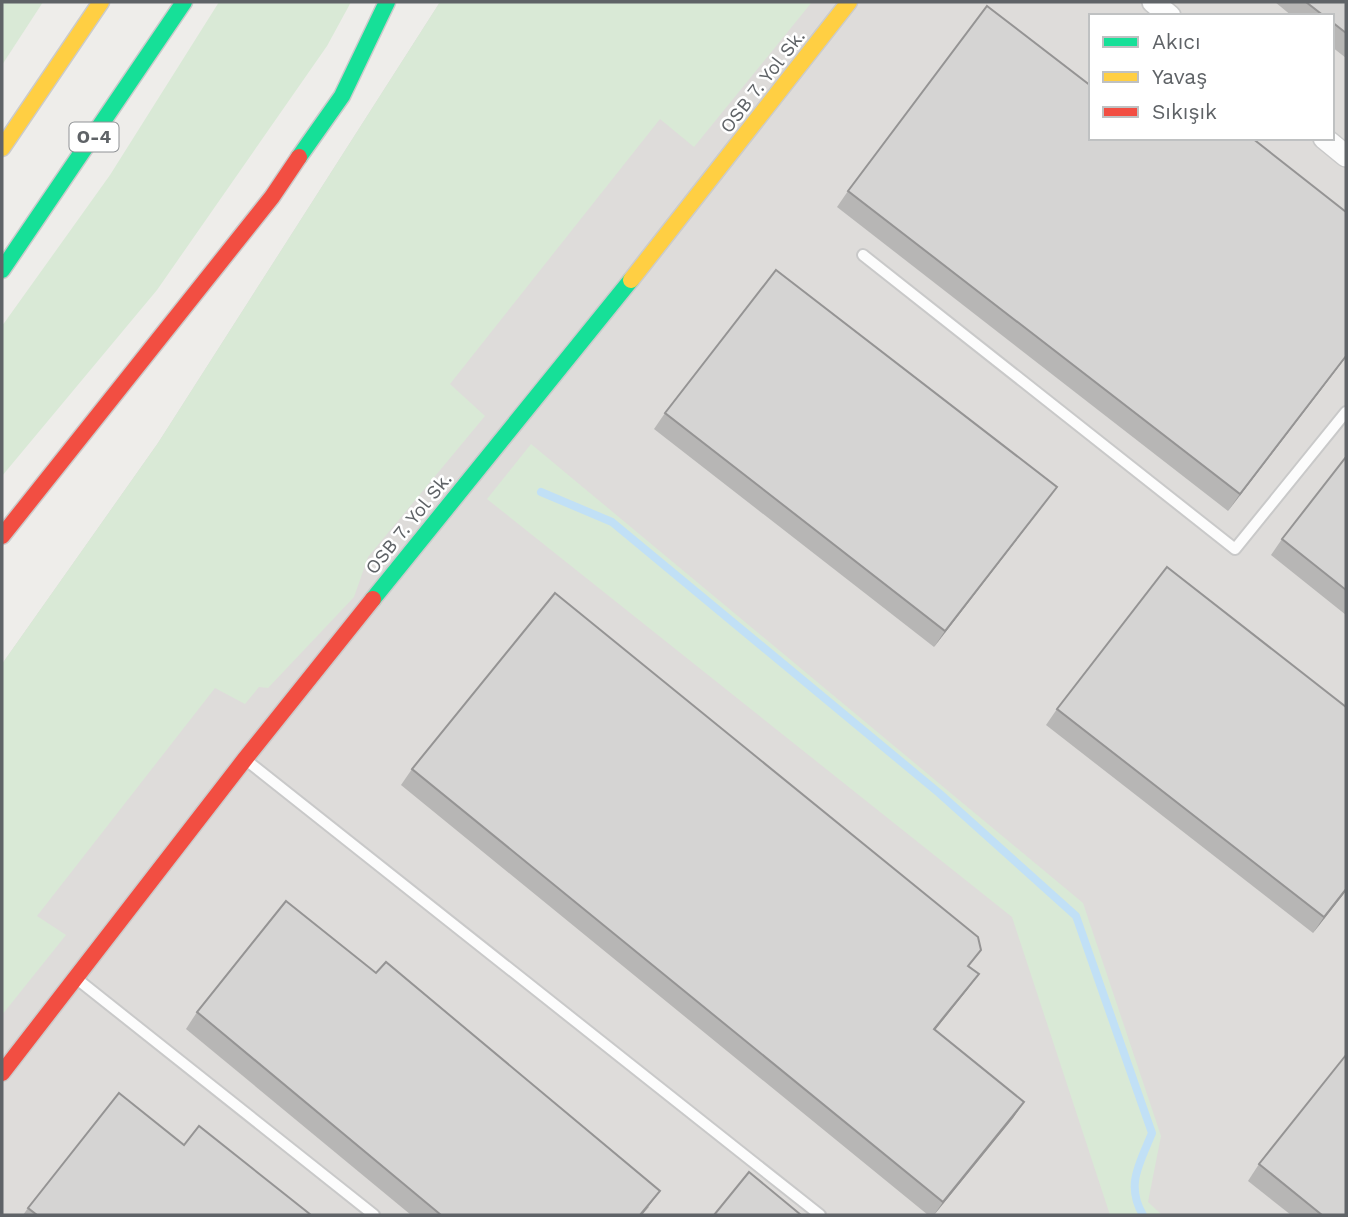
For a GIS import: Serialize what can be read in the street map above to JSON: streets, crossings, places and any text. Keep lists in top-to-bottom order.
{
  "streets": {
    "main road": ["OSB 7. Yol Sk.", "O-4"]
  },
  "legend": ["Akıcı", "Yavaş", "Sıkışık"]
}
